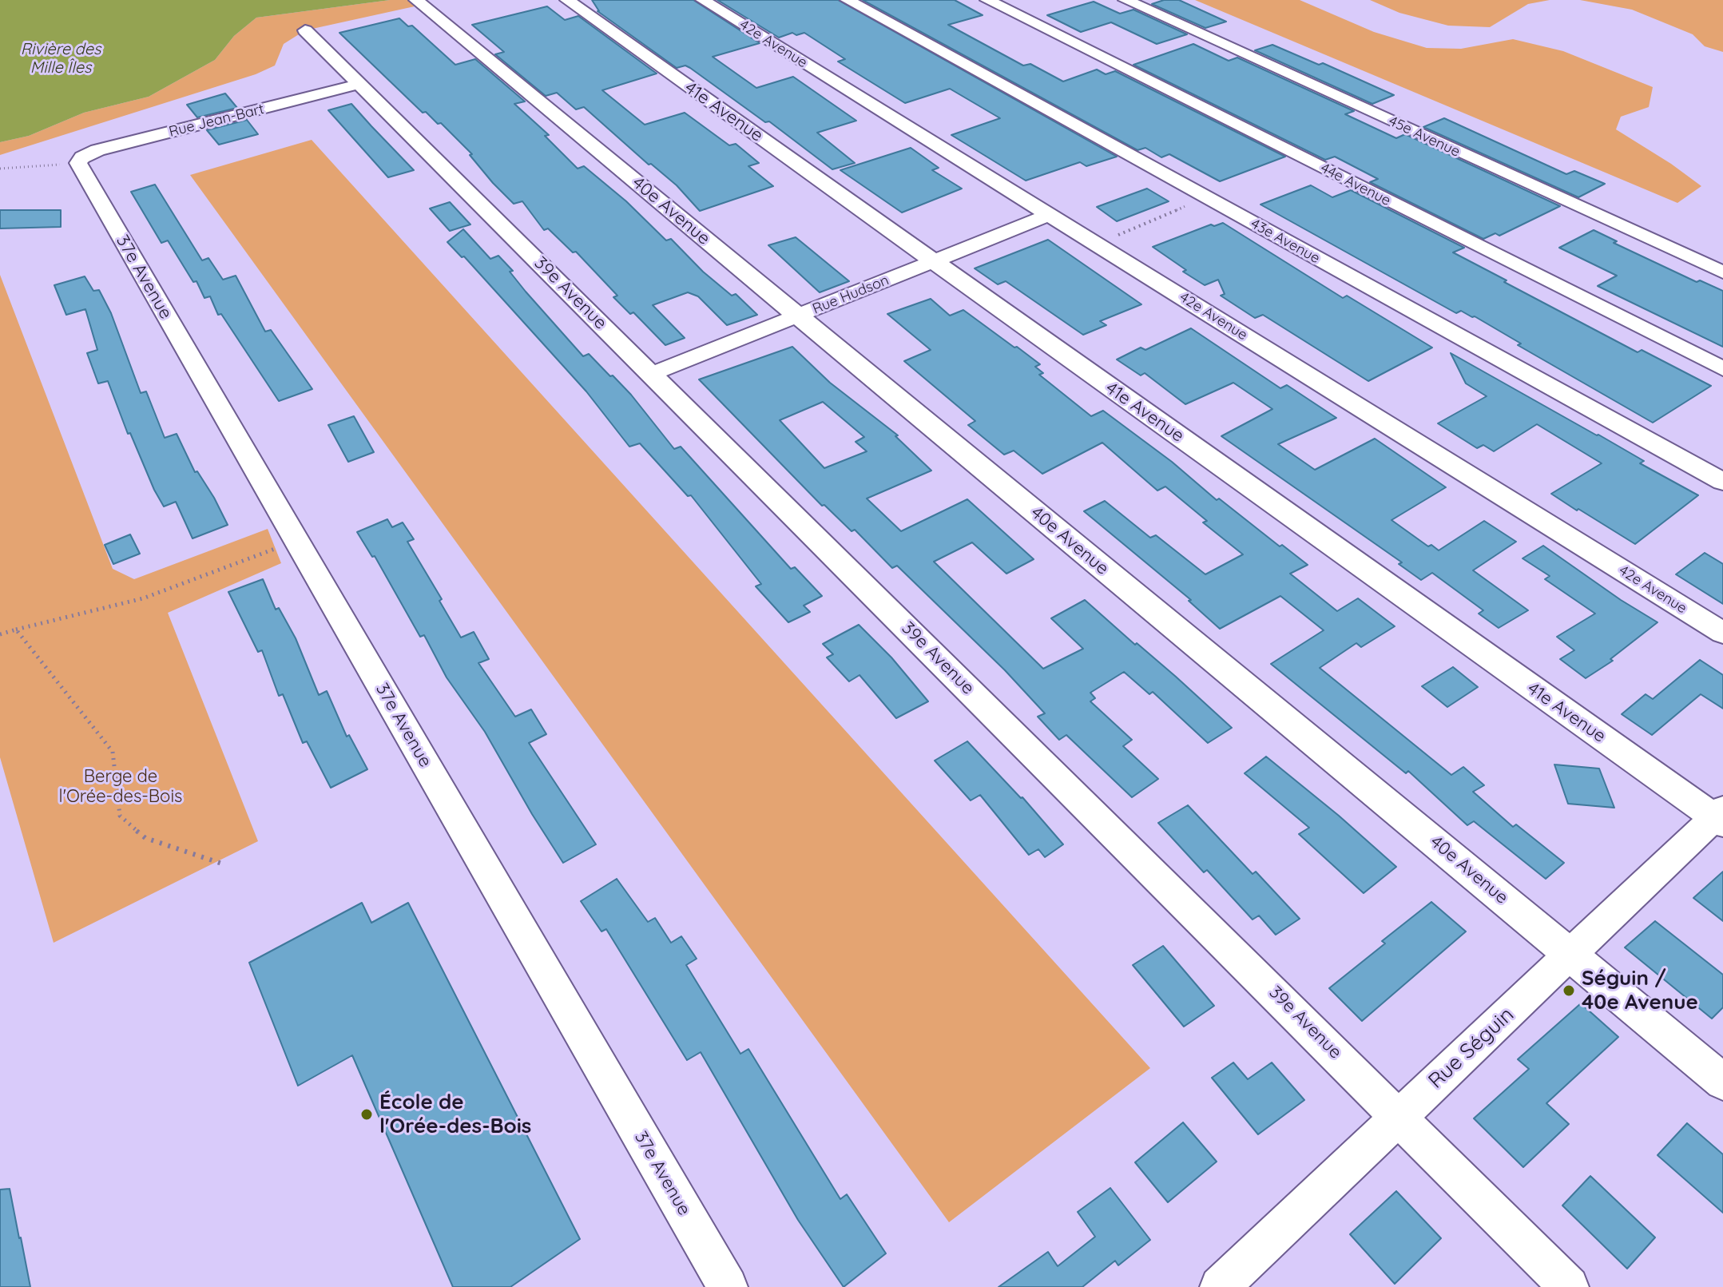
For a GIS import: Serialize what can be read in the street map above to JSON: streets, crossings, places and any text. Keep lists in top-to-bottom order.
{
  "streets": {
    "street": [
      "42e Avenue",
      "41e Avenue",
      "Rue Jean-Bart",
      "45e Avenue",
      "44e Avenue",
      "40e Avenue",
      "43e Avenue",
      "37e Avenue",
      "39e Avenue",
      "Rue Hudson",
      "Rue Séguin"
    ]
  },
  "crossings": [
    ["42e Avenue", "Rue Hudson"],
    ["41e Avenue", "Rue Hudson"],
    ["41e Avenue", "Rue Séguin"],
    ["Rue Jean-Bart", "37e Avenue"],
    ["Rue Jean-Bart", "39e Avenue"],
    ["40e Avenue", "Rue Hudson"],
    ["40e Avenue", "Rue Séguin"],
    ["39e Avenue", "Rue Hudson"],
    ["39e Avenue", "Rue Séguin"]
  ],
  "water": ["Rivière des Mille Îles"],
  "parks": ["Berge de l'Orée-des-Bois"],
  "places": ["Séguin / 40e Avenue", "École de l'Orée-des-Bois"]
}
